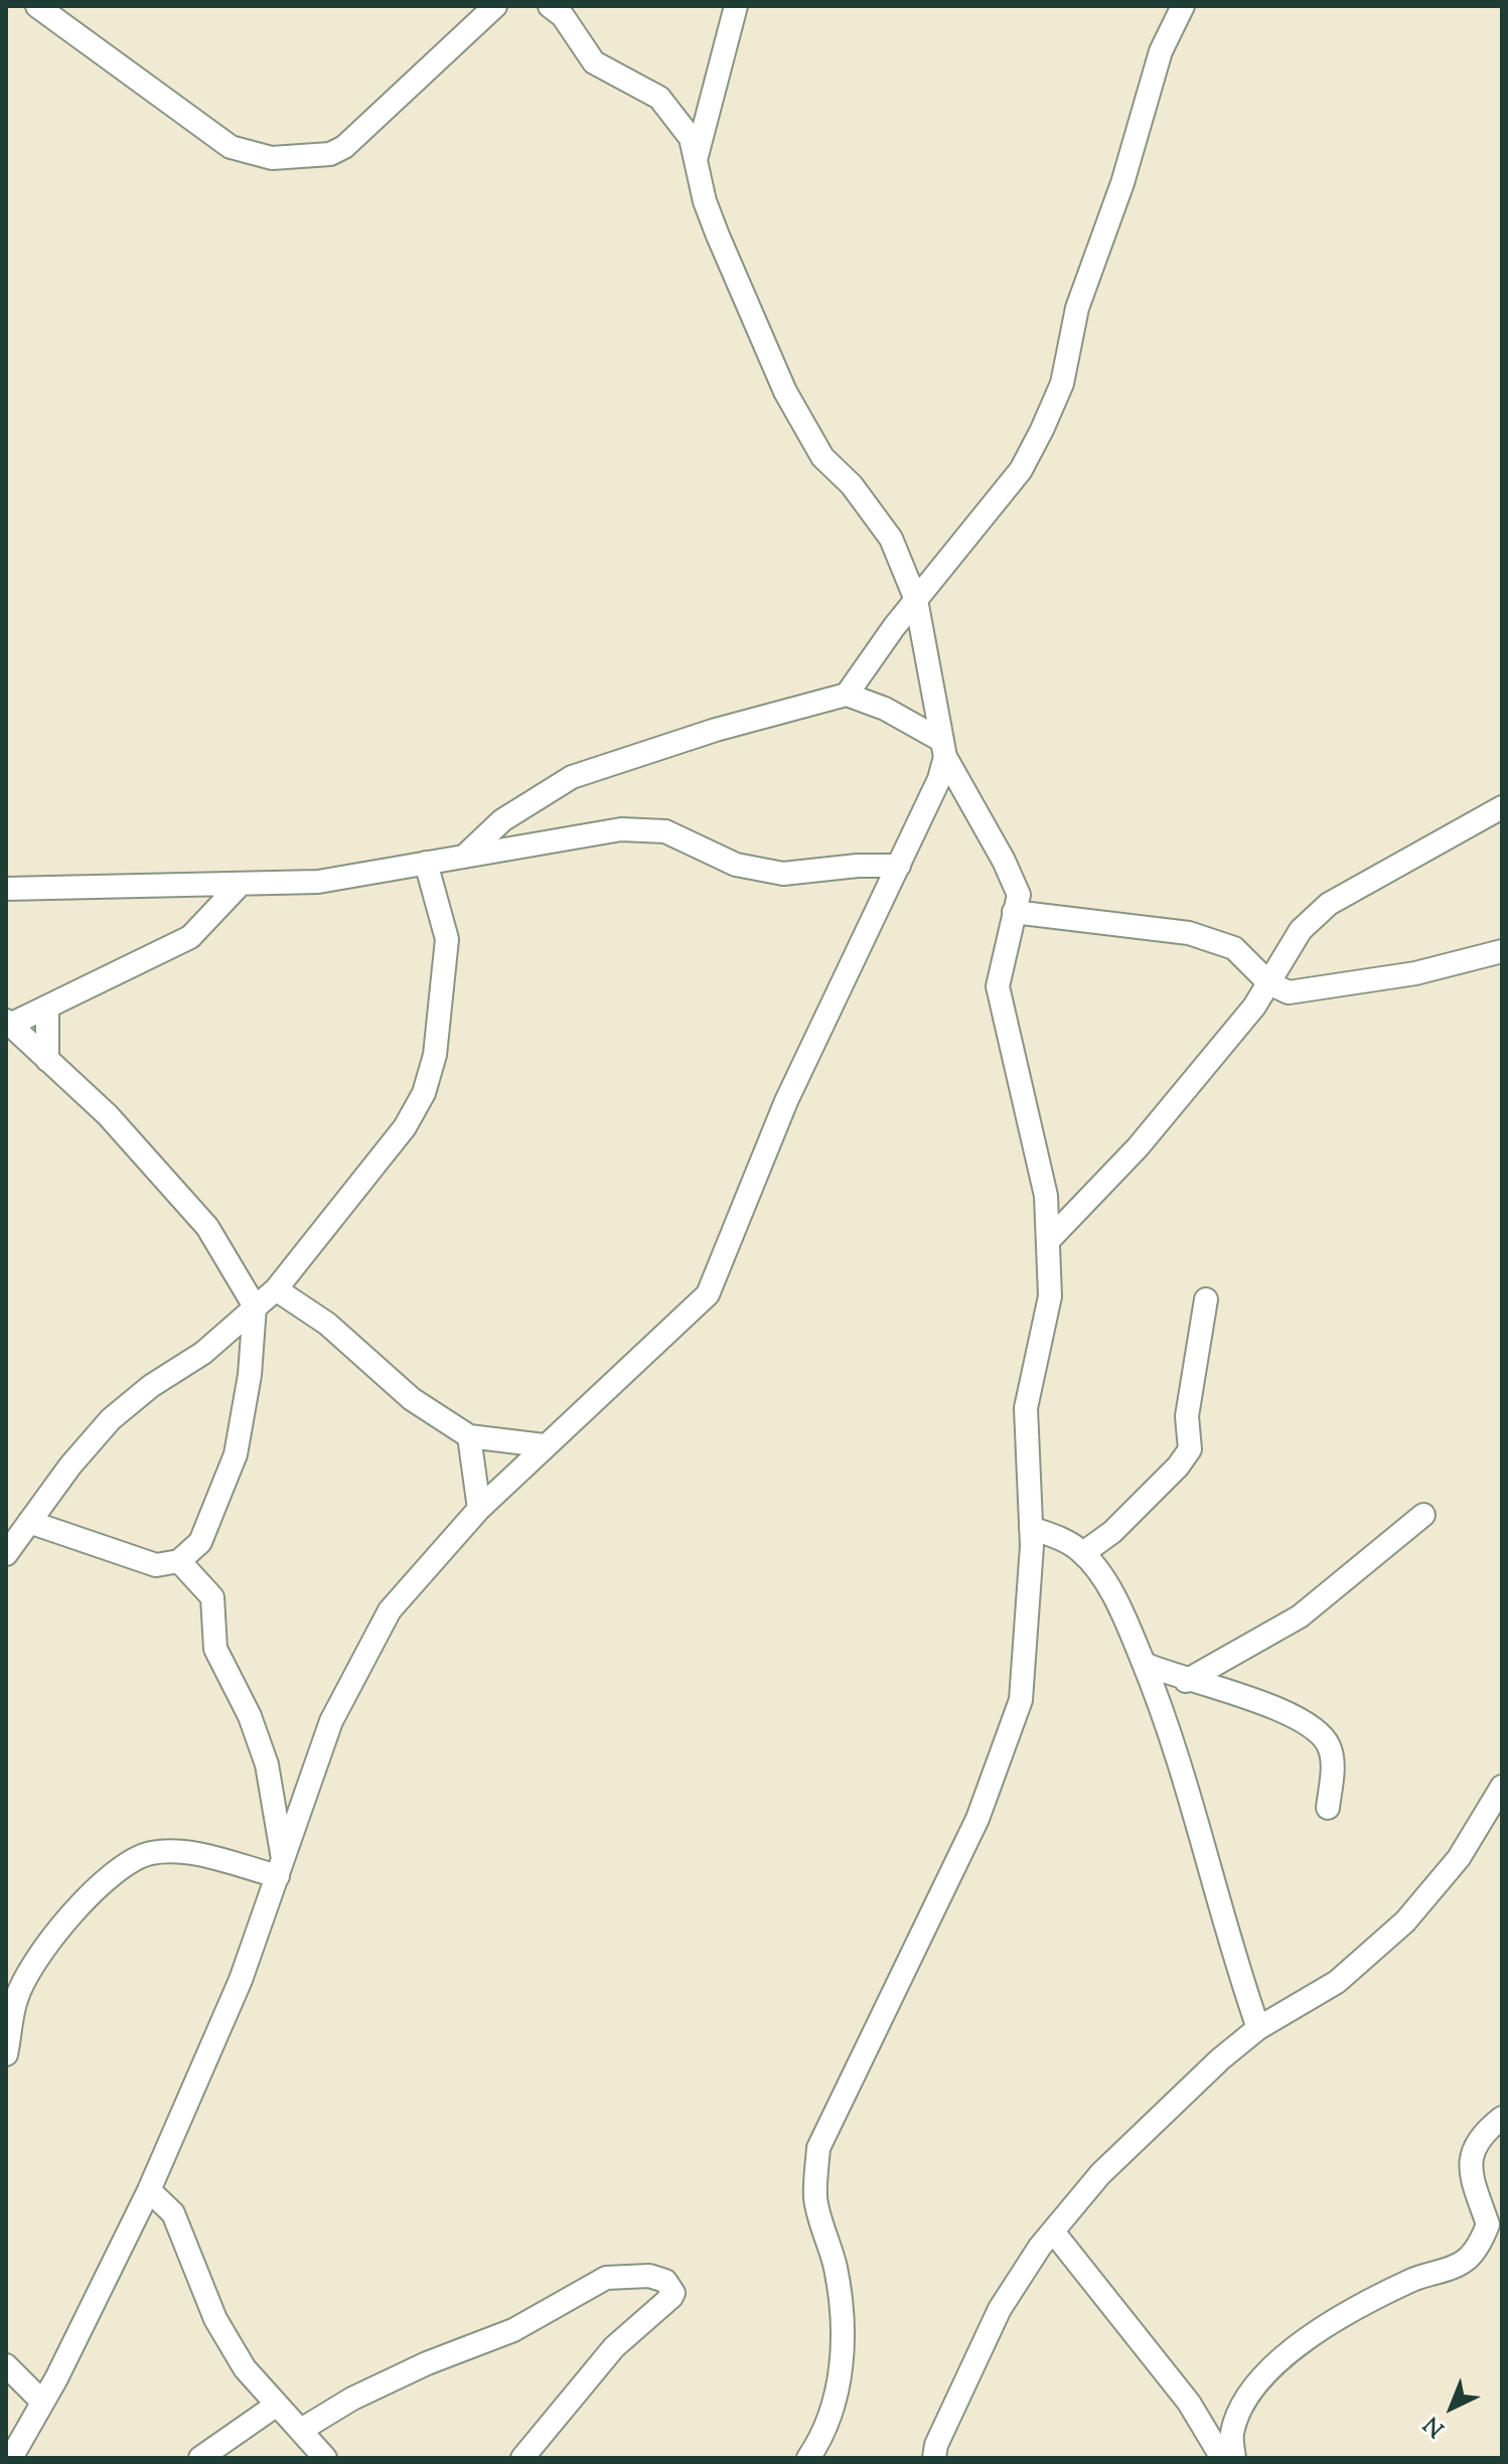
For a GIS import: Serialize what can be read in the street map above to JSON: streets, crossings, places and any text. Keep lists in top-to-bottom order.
{
  "north": "bottom left"
}
